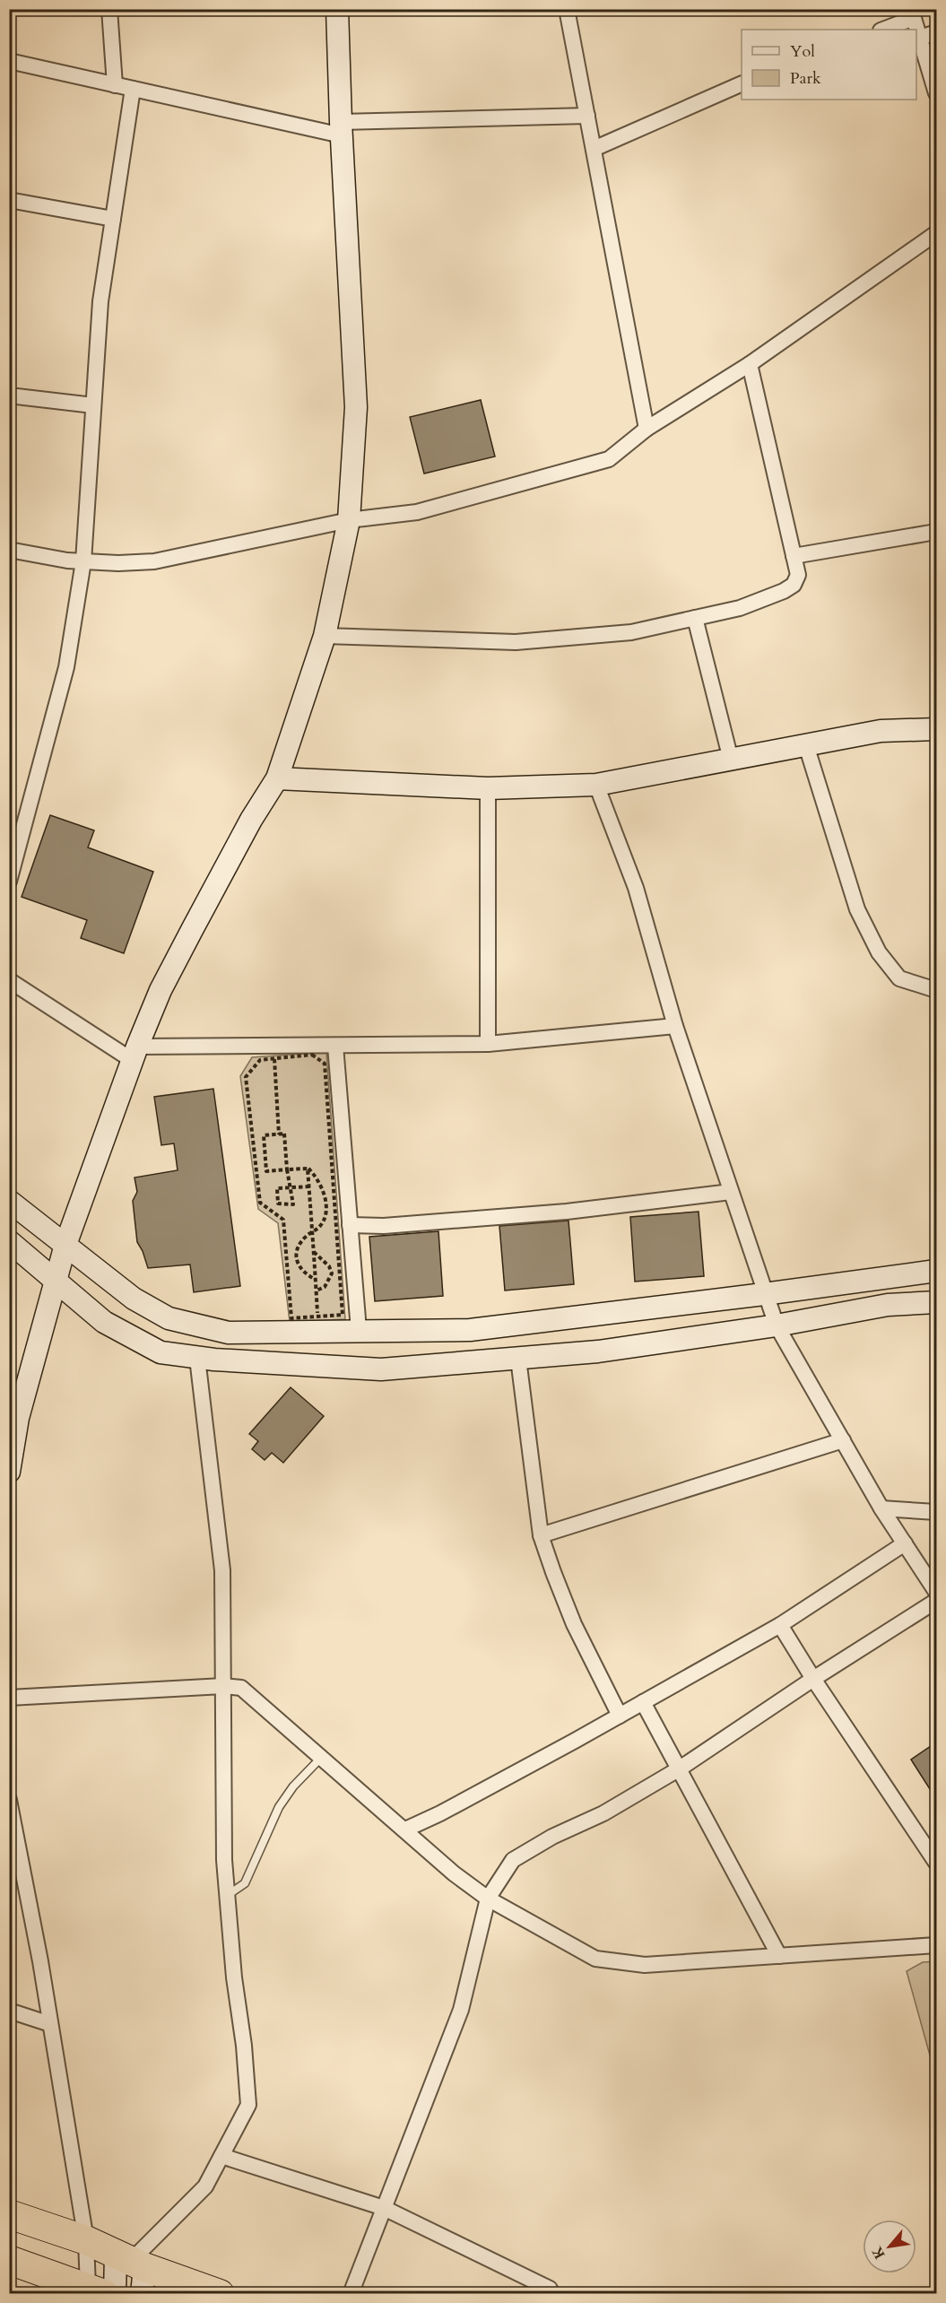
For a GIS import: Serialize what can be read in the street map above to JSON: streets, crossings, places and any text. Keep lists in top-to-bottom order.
{
  "legend": ["Yol", "Park"],
  "north": "bottom left"
}
